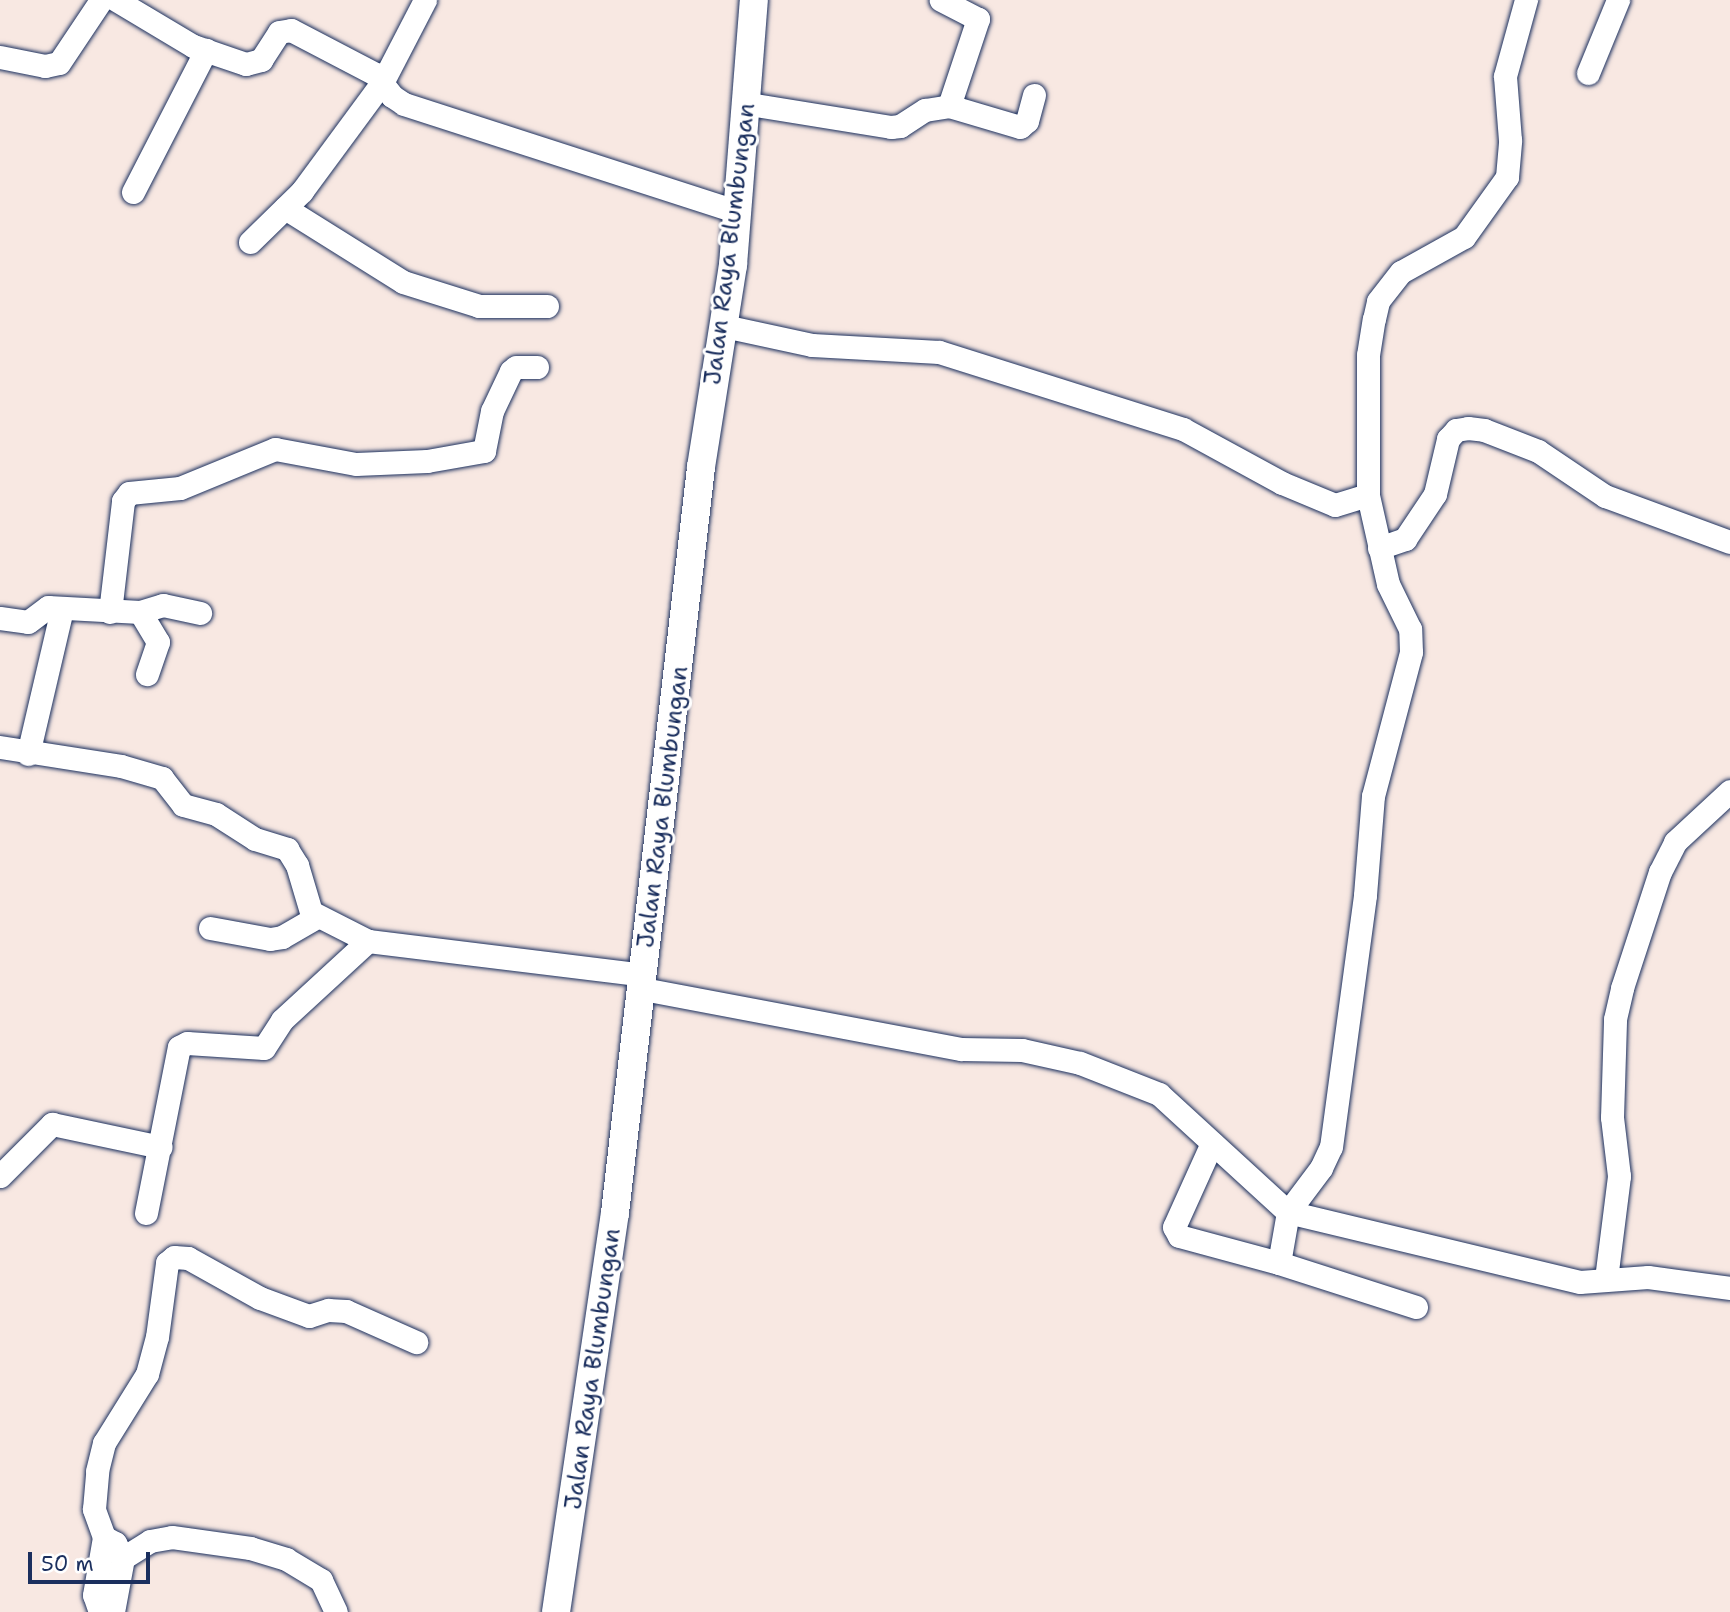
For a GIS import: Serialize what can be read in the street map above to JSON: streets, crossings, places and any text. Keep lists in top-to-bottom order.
{
  "streets": {
    "main road": ["Jalan Raya Blumbungan"]
  },
  "scale_bar": "50 m"
}
